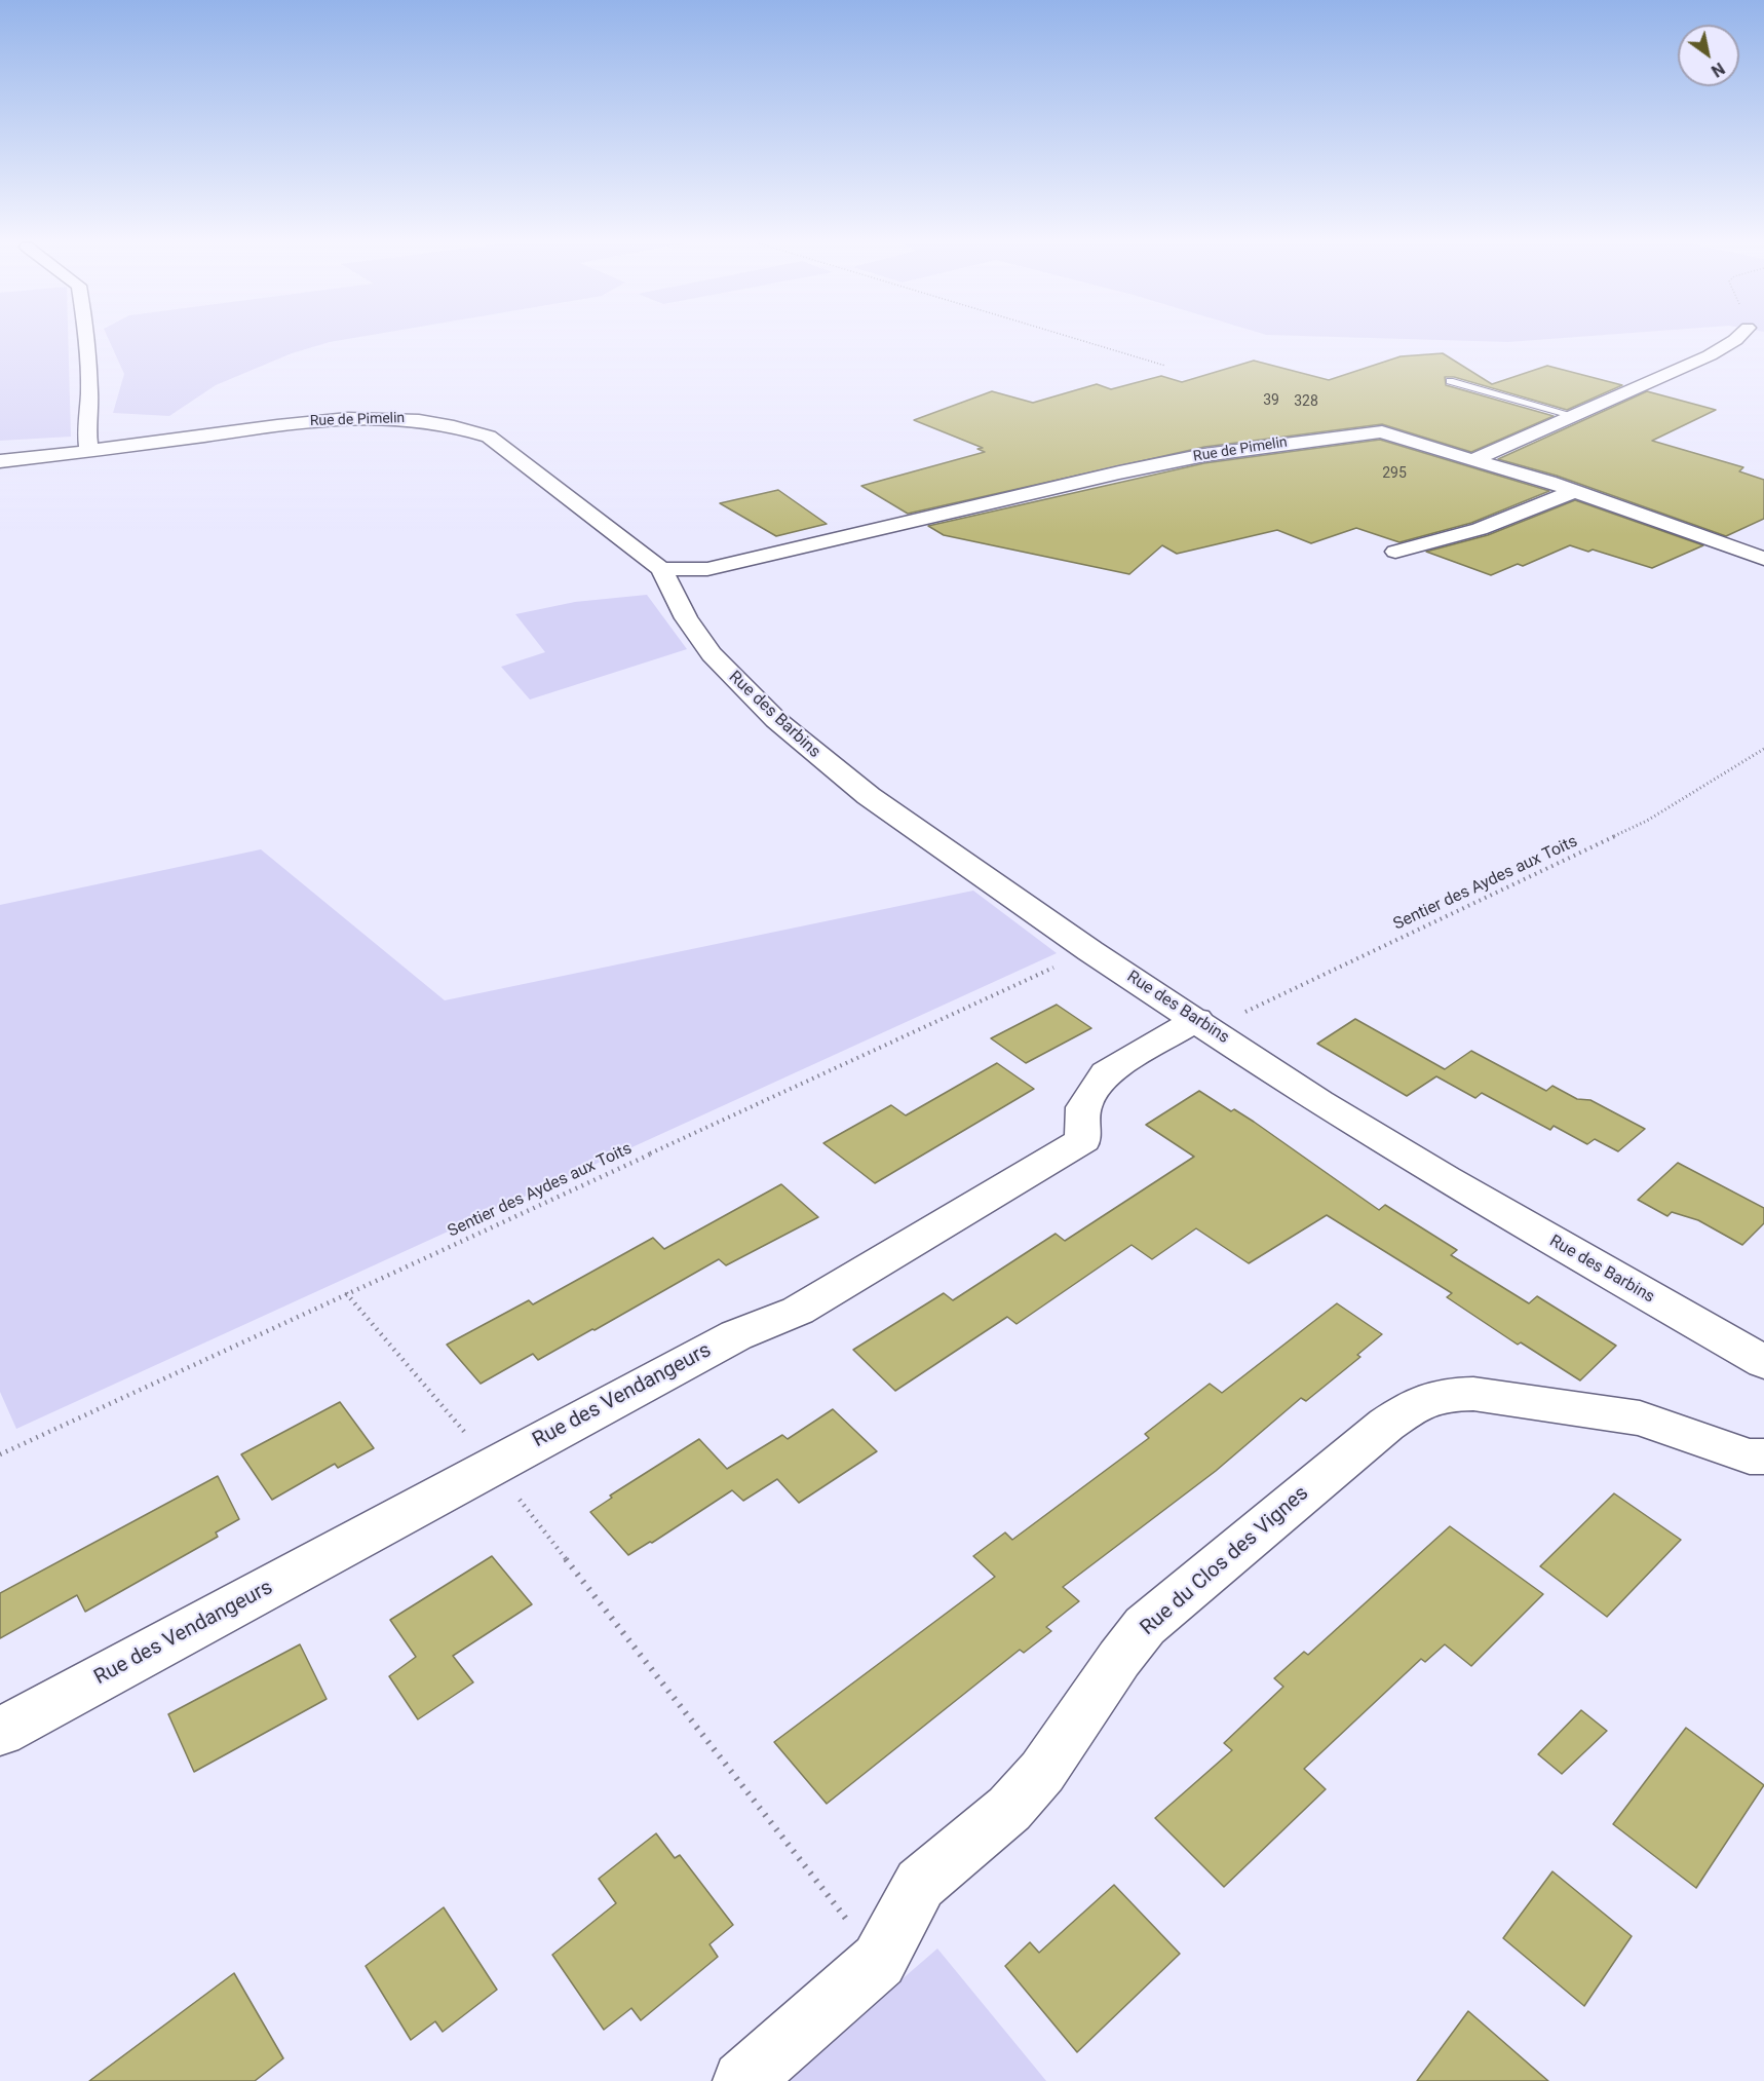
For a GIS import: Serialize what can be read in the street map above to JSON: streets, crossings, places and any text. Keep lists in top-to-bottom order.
{
  "streets": {
    "street": [
      "Rue de Pimelin",
      "Rue des Barbins",
      "Rue des Vendangeurs",
      "Rue du Clos des Vignes"
    ],
    "path": ["Sentier des Aydes aux Toits"]
  },
  "crossings": [
    ["Rue de Pimelin", "Rue des Barbins"],
    ["Rue des Barbins", "Sentier des Aydes aux Toits"],
    ["Rue des Barbins", "Rue des Vendangeurs"],
    ["Sentier des Aydes aux Toits", "Rue des Vendangeurs"]
  ],
  "house_numbers": ["39", "328", "295"],
  "north": "bottom right"
}
